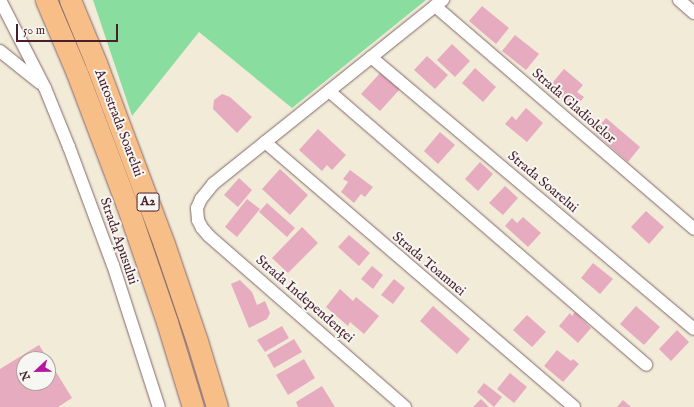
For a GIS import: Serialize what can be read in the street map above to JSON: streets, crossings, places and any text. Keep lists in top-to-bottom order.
{
  "streets": {
    "highway": ["Autostrada Soarelui", "A2"],
    "street": [
      "Strada Gladiolelor",
      "Strada Soarelui",
      "Strada Apusului",
      "Strada Toamnei",
      "Strada Independenței"
    ]
  },
  "crossings": [
    ["Strada Toamnei", "Strada Independenței"]
  ],
  "scale_bar": "50 m",
  "north": "left"
}
